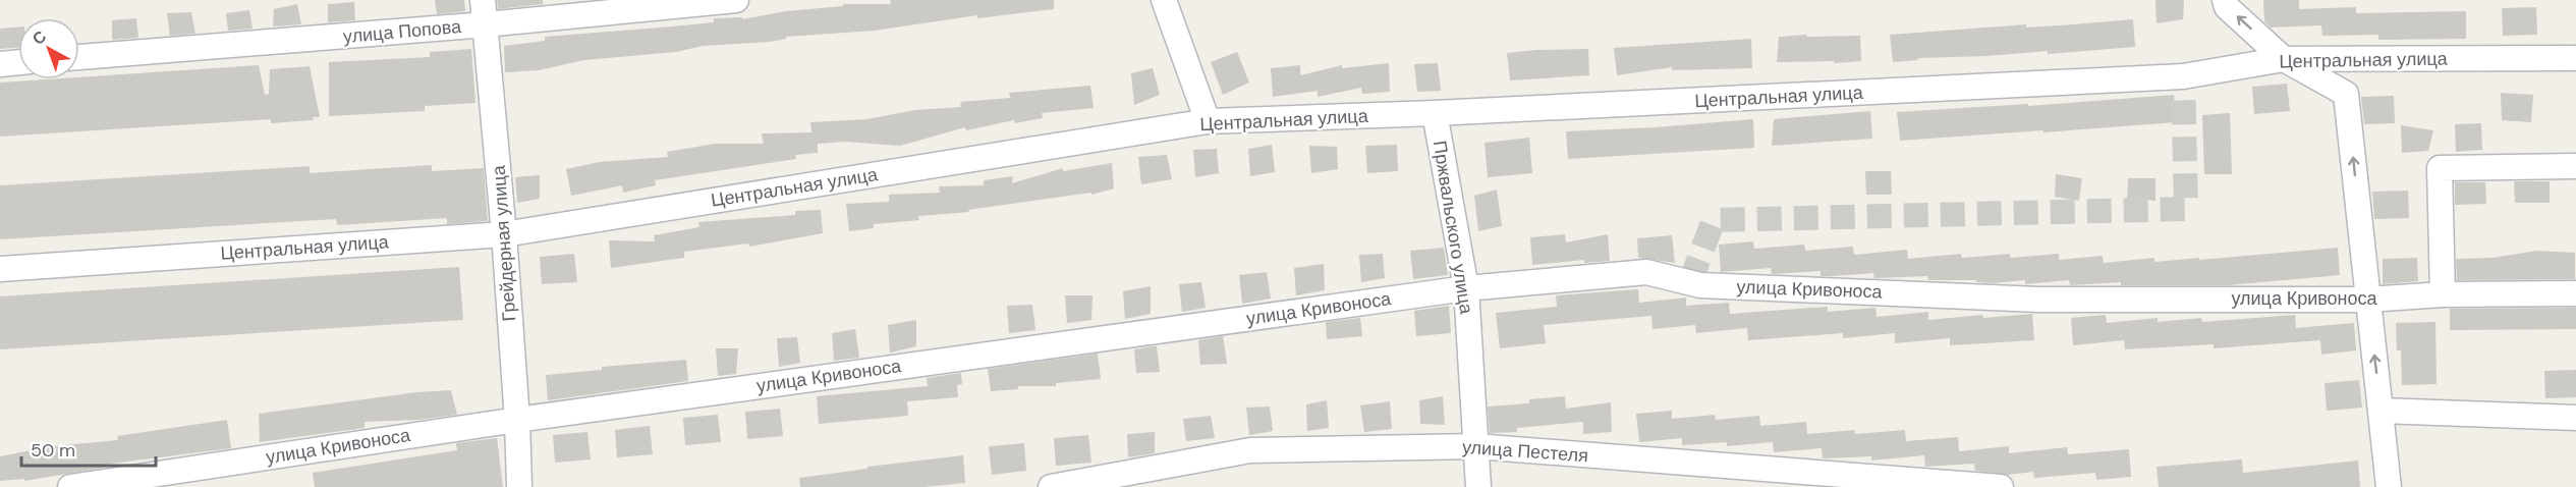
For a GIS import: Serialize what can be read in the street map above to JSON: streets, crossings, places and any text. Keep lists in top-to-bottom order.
{
  "streets": {
    "street": [
      "улица Попова",
      "Центральная улица",
      "Пржвальского улица",
      "Грейдерная улица",
      "улица Кривоноса",
      "улица Пестеля"
    ]
  },
  "crossings": [
    ["улица Попова", "Грейдерная улица"],
    ["Центральная улица", "Пржвальского улица"],
    ["Центральная улица", "Грейдерная улица"],
    ["Пржвальского улица", "улица Кривоноса"],
    ["Пржвальского улица", "улица Пестеля"],
    ["Грейдерная улица", "улица Кривоноса"]
  ],
  "scale_bar": "50 m",
  "north": "top left"
}
